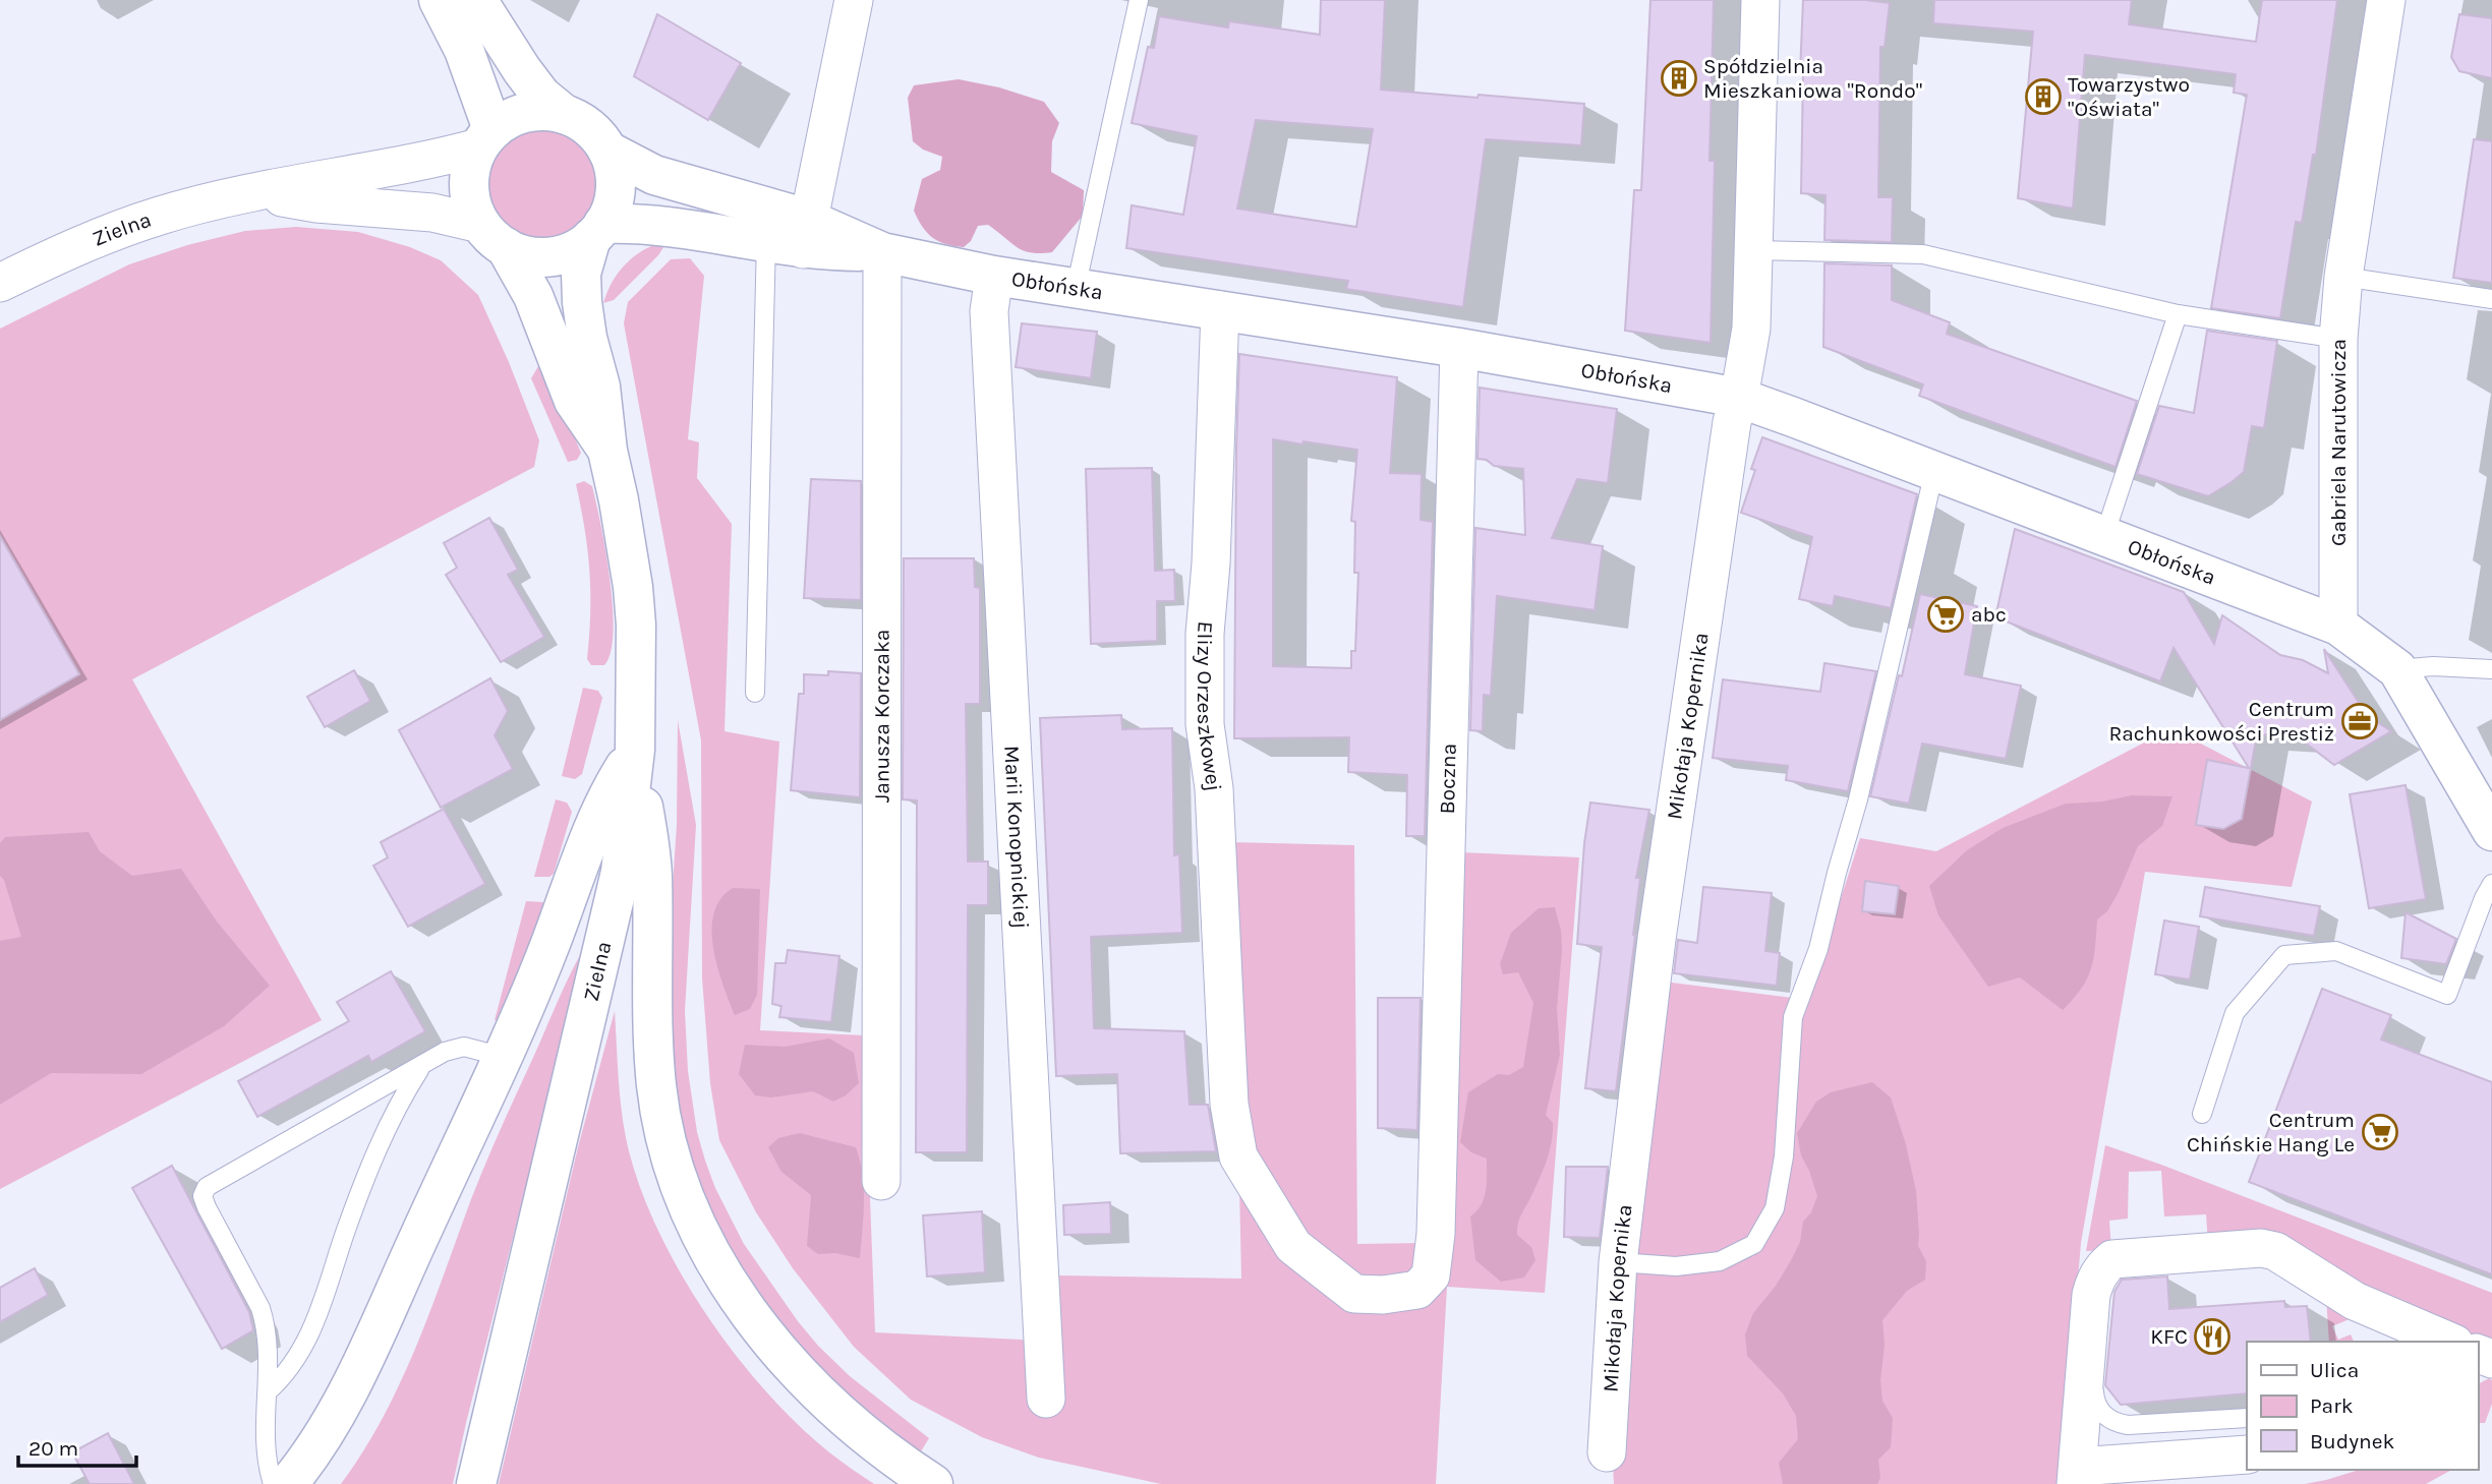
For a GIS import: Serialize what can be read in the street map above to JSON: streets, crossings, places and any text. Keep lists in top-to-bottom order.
{
  "streets": {
    "street": [
      "Zielna",
      "Obłońska",
      "Gabriela Narutowicza",
      "Elizy Orzeszkowej",
      "Janusza Korczaka",
      "Mikołaja Kopernika",
      "Boczna",
      "Marii Konopnickiej"
    ]
  },
  "crossings": [
    ["Zielna", "Obłońska"],
    ["Obłońska", "Gabriela Narutowicza"],
    ["Obłońska", "Elizy Orzeszkowej"],
    ["Obłońska", "Janusza Korczaka"],
    ["Obłońska", "Mikołaja Kopernika"],
    ["Obłońska", "Boczna"],
    ["Obłońska", "Marii Konopnickiej"],
    ["Elizy Orzeszkowej", "Boczna"]
  ],
  "places": {
    "building": ["Spółdzielnia Mieszkaniowa \"Rondo\"", "Towarzystwo \"Oświata\""],
    "supermarket": ["abc", "Centrum Chińskie Hang Le"],
    "office": ["Centrum Rachunkowości Prestiż"],
    "restaurant": ["KFC"]
  },
  "legend": ["Ulica", "Park", "Budynek"],
  "scale_bar": "20 m"
}
